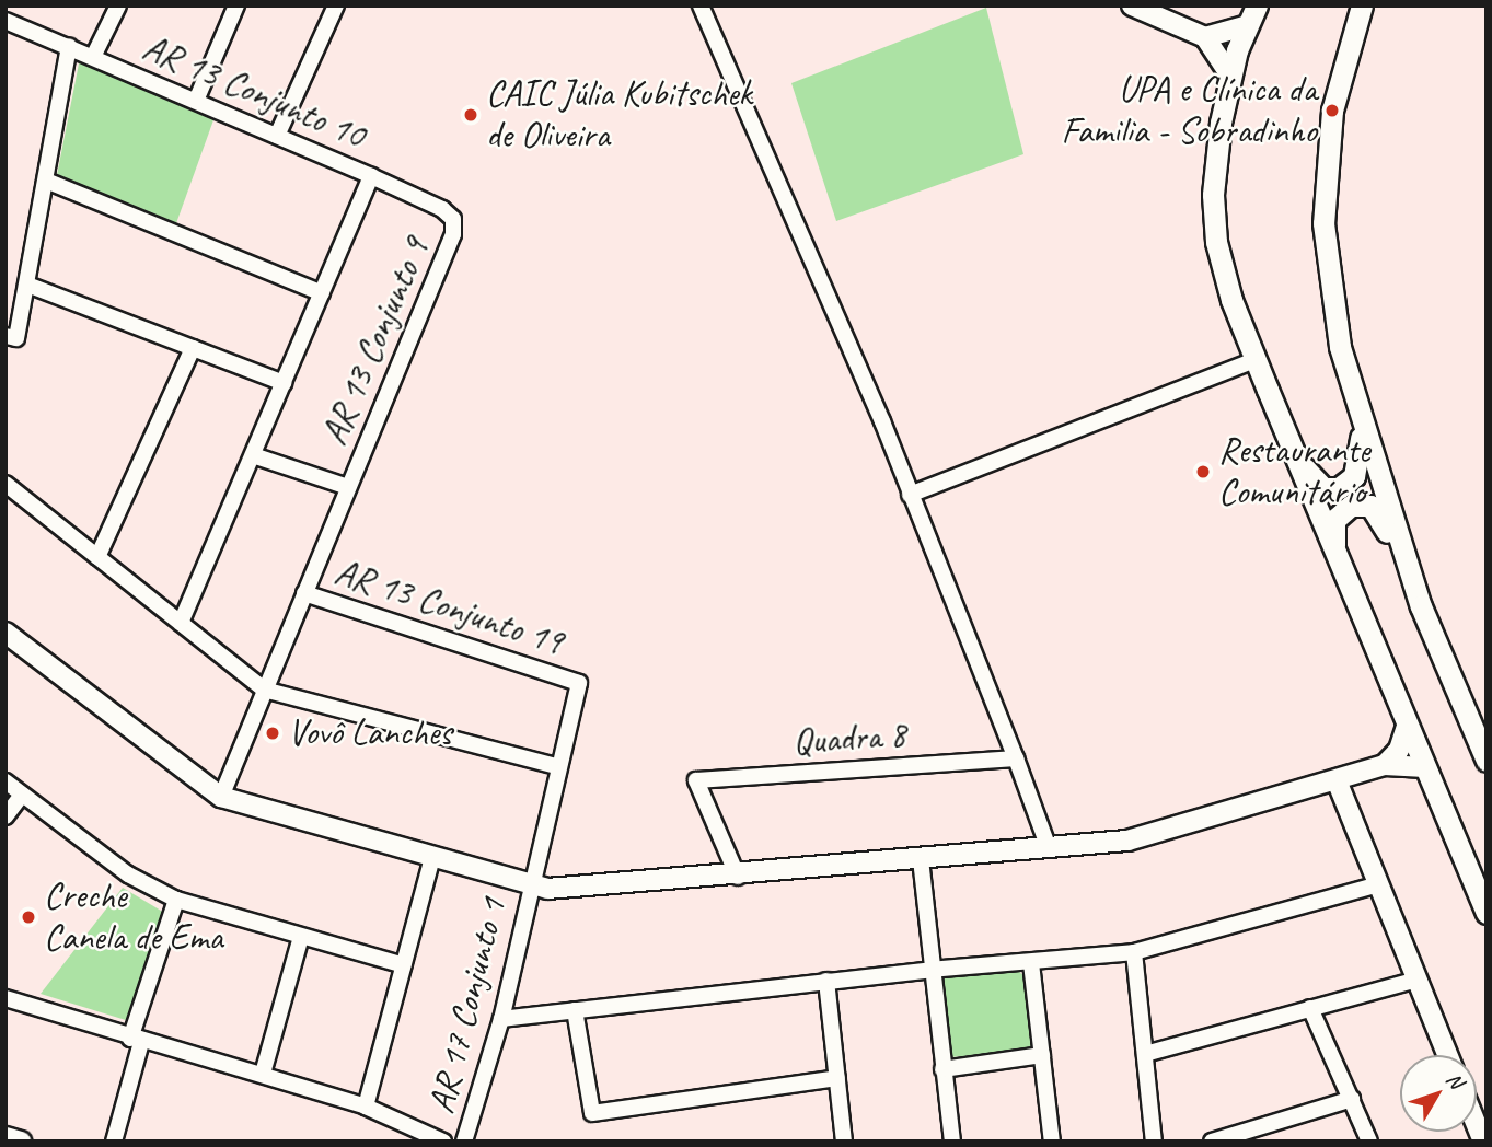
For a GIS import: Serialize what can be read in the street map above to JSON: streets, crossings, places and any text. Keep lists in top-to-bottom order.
{
  "streets": {
    "street": [
      "AR 13 Conjunto 10",
      "AR 13 Conjunto 9",
      "AR 13 Conjunto 19",
      "Quadra 8",
      "AR 17 Conjunto 1"
    ]
  },
  "crossings": [
    ["AR 13 Conjunto 10", "AR 13 Conjunto 9"],
    ["AR 13 Conjunto 9", "AR 13 Conjunto 19"],
    ["AR 13 Conjunto 19", "AR 17 Conjunto 1"]
  ],
  "places": [
    "UPA e Clínica da Familia - Sobradinho",
    "CAIC Júlia Kubitschek de Oliveira",
    "Restaurante Comunitário",
    "Vovô Lanches",
    "Creche Canela de Ema"
  ],
  "north": "top right"
}
